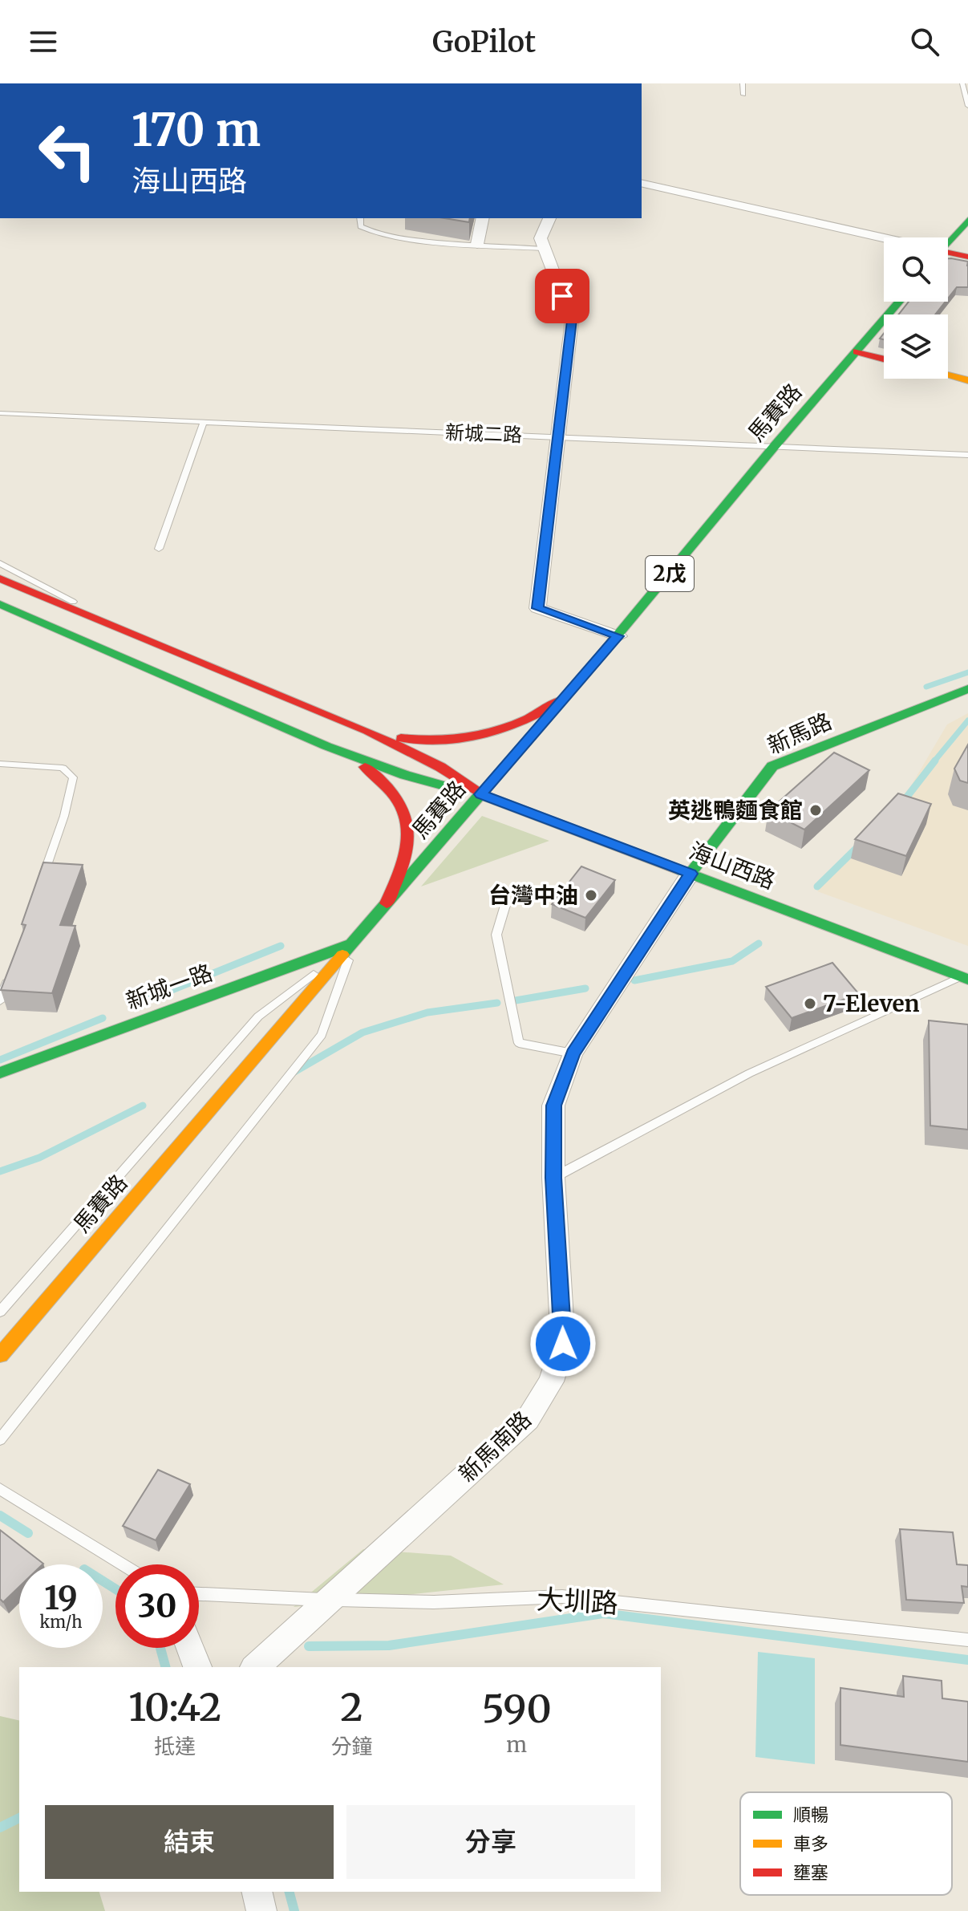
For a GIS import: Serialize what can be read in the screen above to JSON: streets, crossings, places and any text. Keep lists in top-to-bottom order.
{
  "streets": {
    "main road": [
      "馬賽路",
      "2戊",
      "新馬路",
      "海山西路",
      "新城一路"
    ],
    "street": ["新馬南路"],
    "lane": ["新城二路", "大圳路"]
  },
  "crossings": [
    ["馬賽路", "新城二路"],
    ["馬賽路", "海山西路"],
    ["馬賽路", "新城一路"],
    ["新馬路", "海山西路"],
    ["新馬路", "新馬南路"],
    ["海山西路", "新馬南路"],
    ["新馬南路", "大圳路"]
  ],
  "places": ["英逃鴨麵食館", "台灣中油", "7-Eleven"],
  "legend": ["順暢", "車多", "壅塞"],
  "page": {
    "header": "GoPilot",
    "turn": ["170 m", "海山西路"],
    "speed": "19 km/h",
    "limit": "30",
    "eta": [
      "10:42",
      "抵達",
      "2",
      "分鐘",
      "590",
      "m"
    ],
    "buttons": ["結束", "分享"]
  }
}
